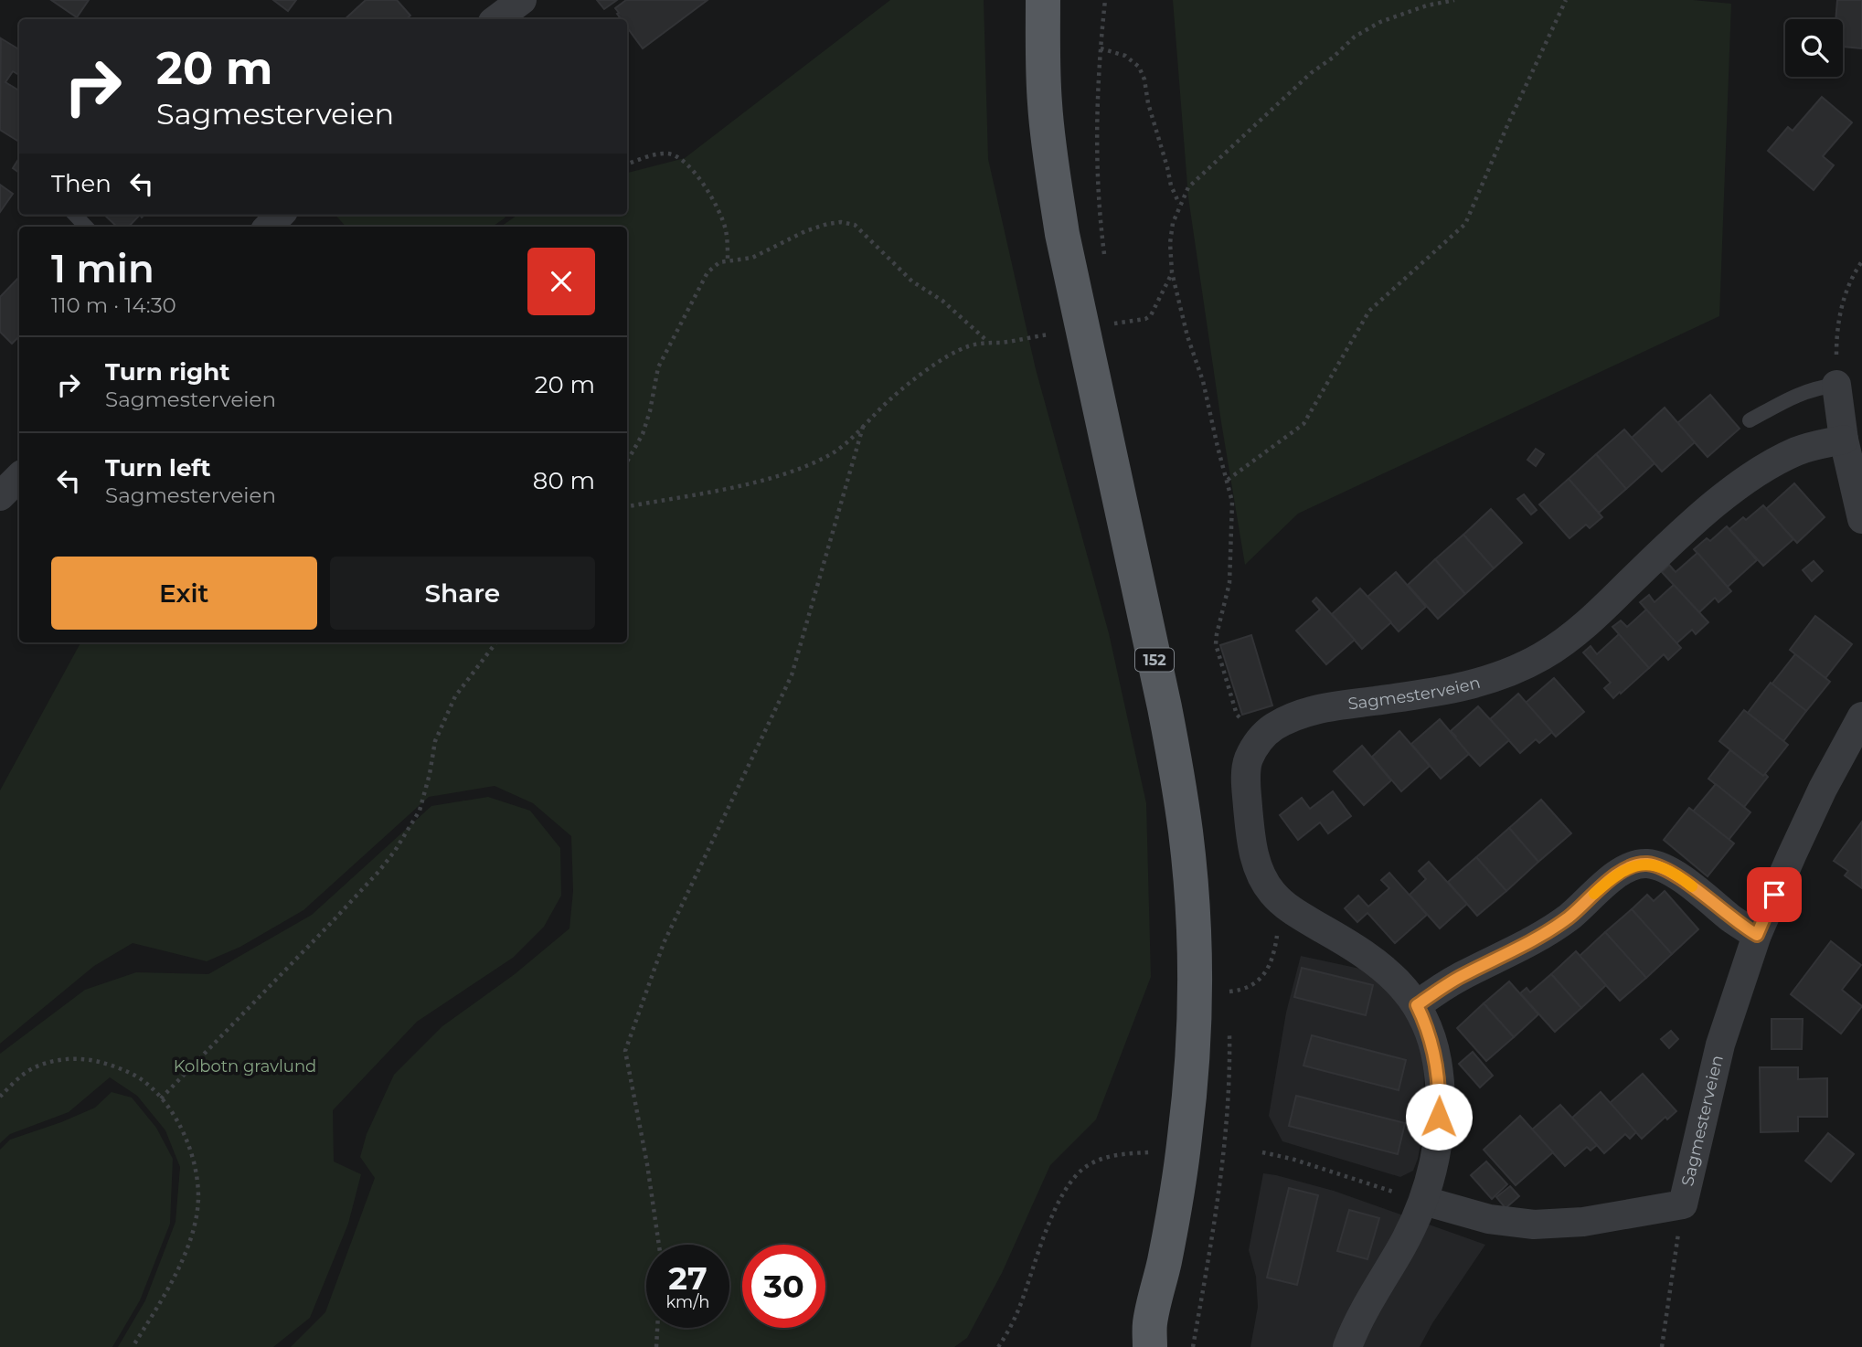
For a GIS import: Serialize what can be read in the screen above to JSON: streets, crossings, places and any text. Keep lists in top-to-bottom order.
{
  "streets": {
    "main road": ["152"],
    "street": ["Sagmesterveien"]
  },
  "parks": ["Kolbotn gravlund"],
  "page": {
    "turn": ["20 m", "Sagmesterveien"],
    "then": "Then",
    "heading": ["1 min", "110 m · 14:30"],
    "list": [
      {
        "name": "Turn right",
        "note": "Sagmesterveien",
        "value": "20 m"
      },
      {
        "name": "Turn left",
        "note": "Sagmesterveien",
        "value": "80 m"
      }
    ],
    "buttons": ["Exit", "Share"],
    "speed": "27 km/h",
    "limit": "30"
  }
}
